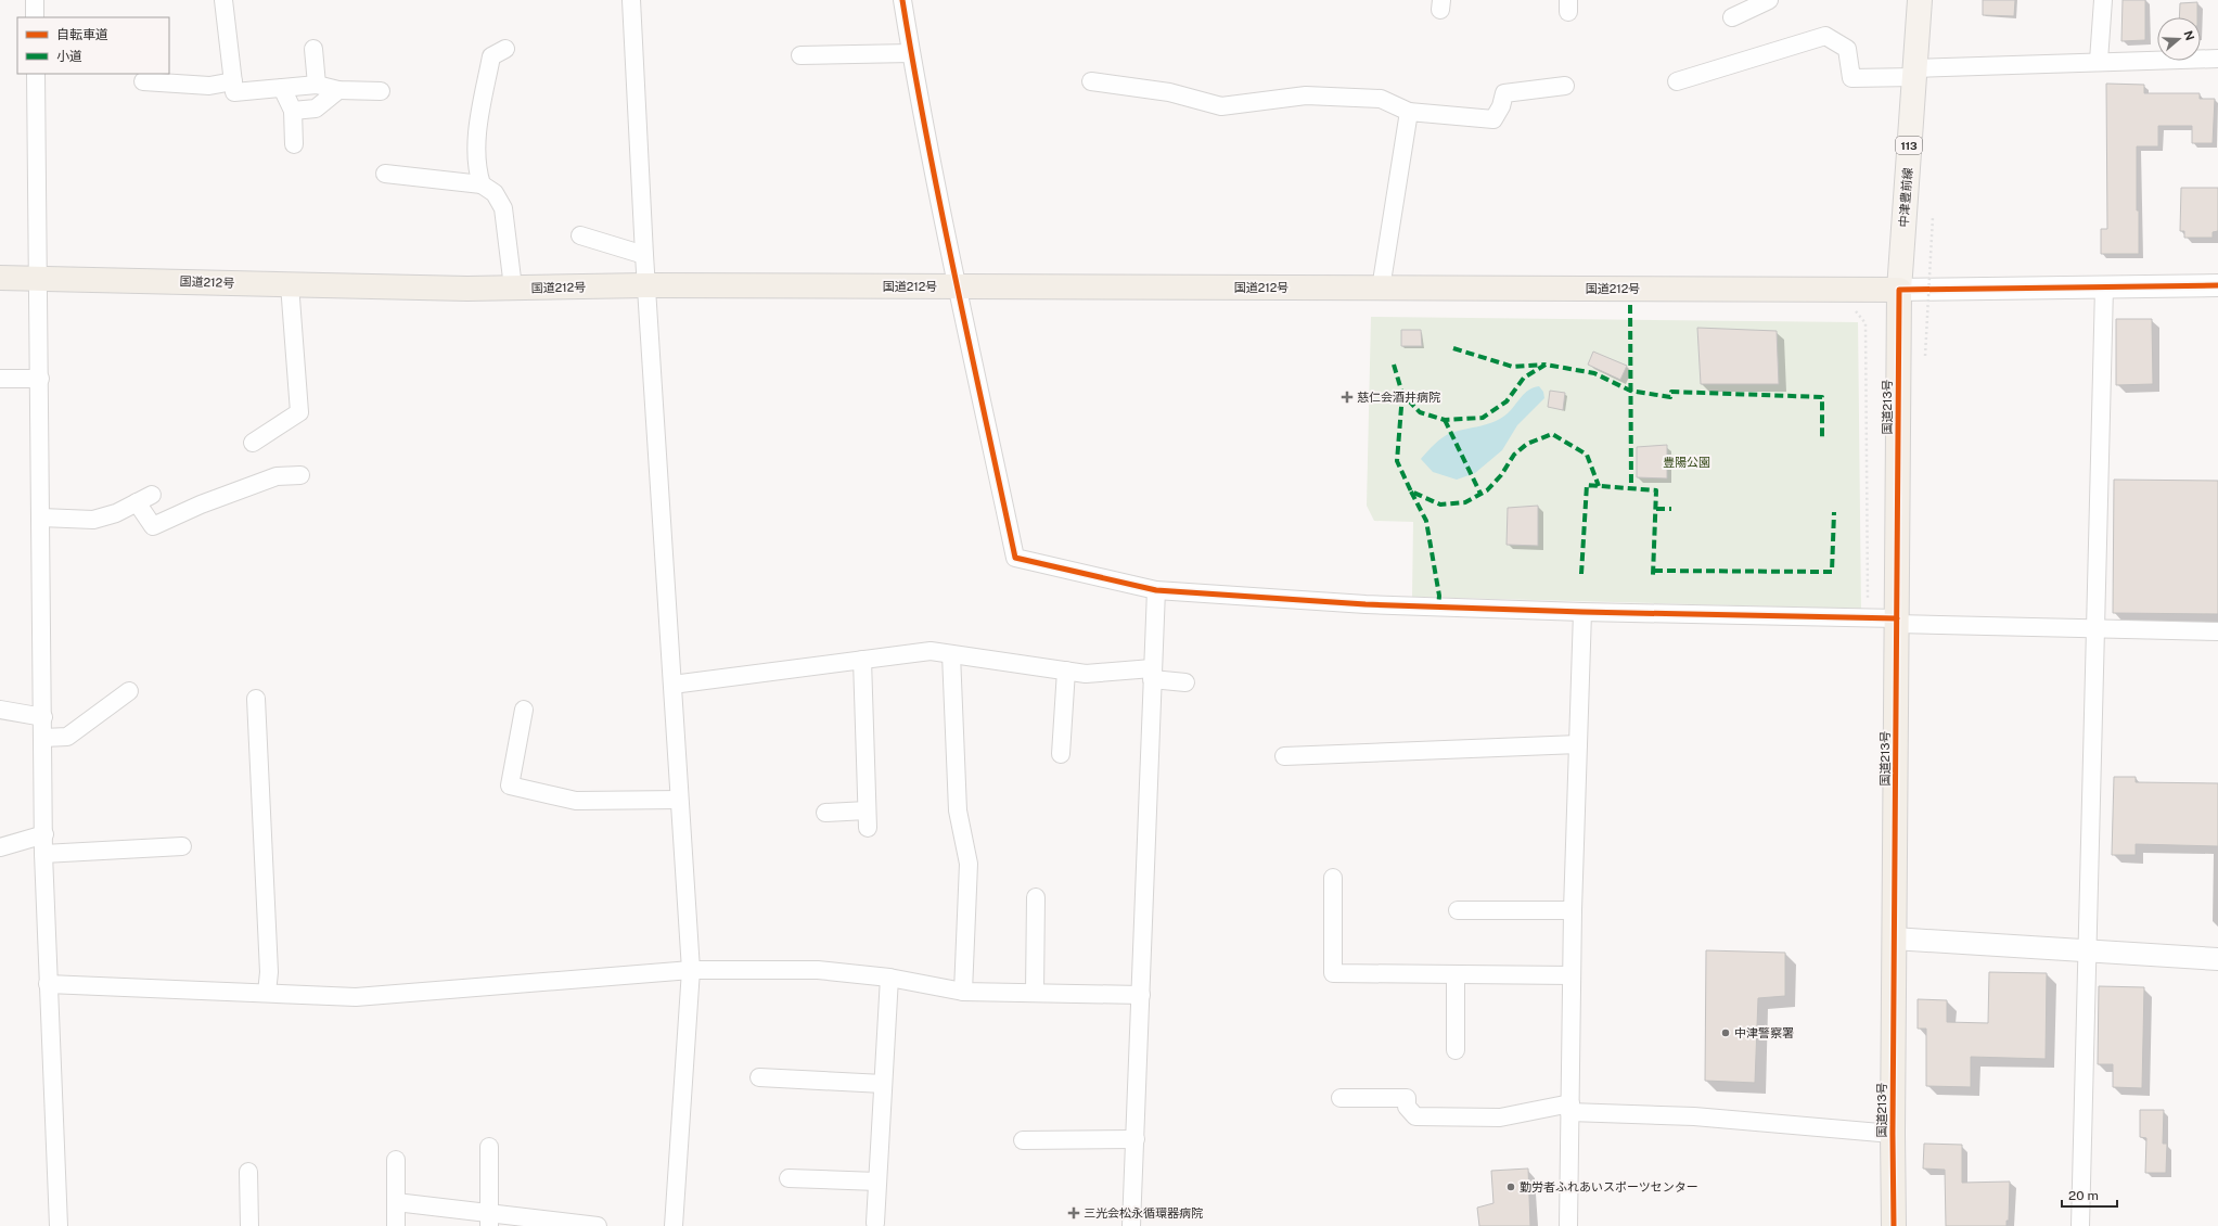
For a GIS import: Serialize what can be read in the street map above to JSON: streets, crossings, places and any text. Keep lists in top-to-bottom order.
{
  "streets": {
    "highway": ["国道212号", "国道213号"],
    "main road": ["113", "中津豊前線"]
  },
  "crossings": [
    ["中津豊前線", "国道212号"],
    ["中津豊前線", "国道213号"],
    ["国道212号", "国道213号"]
  ],
  "parks": ["豊陽公園"],
  "places": {
    "health": ["慈仁会酒井病院", "三光会松永循環器病院"],
    "other": ["中津警察署", "勤労者ふれあいスポーツセンター"]
  },
  "legend": ["自転車道", "小道"],
  "scale_bar": "20 m",
  "north": "right"
}
